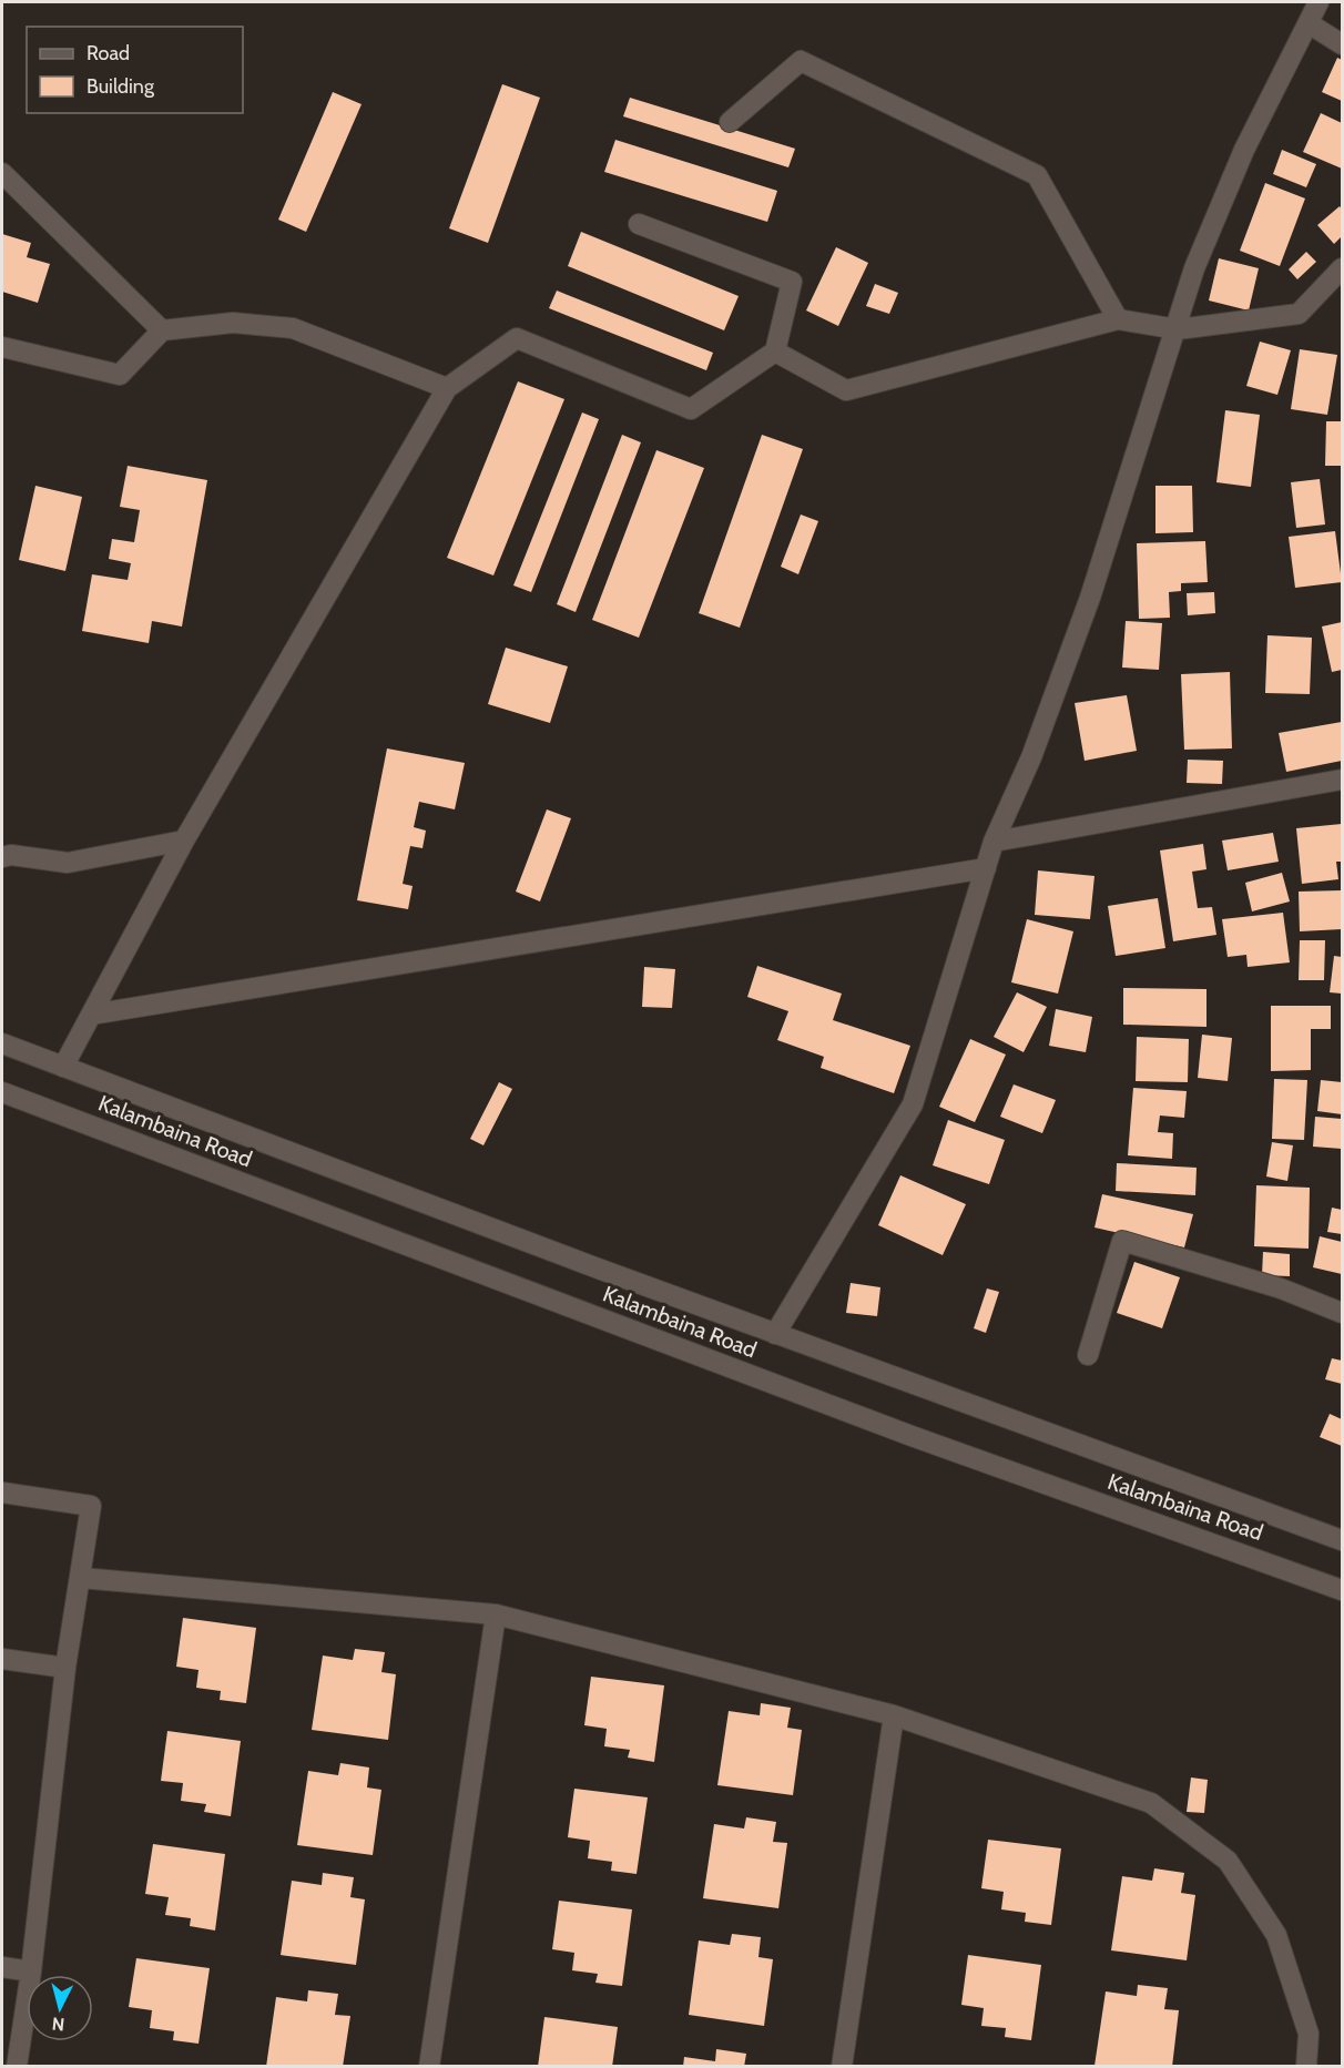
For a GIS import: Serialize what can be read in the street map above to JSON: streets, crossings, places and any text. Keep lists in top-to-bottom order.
{
  "streets": {
    "street": ["Kalambaina Road"]
  },
  "legend": ["Road", "Building"],
  "north": "bottom"
}
